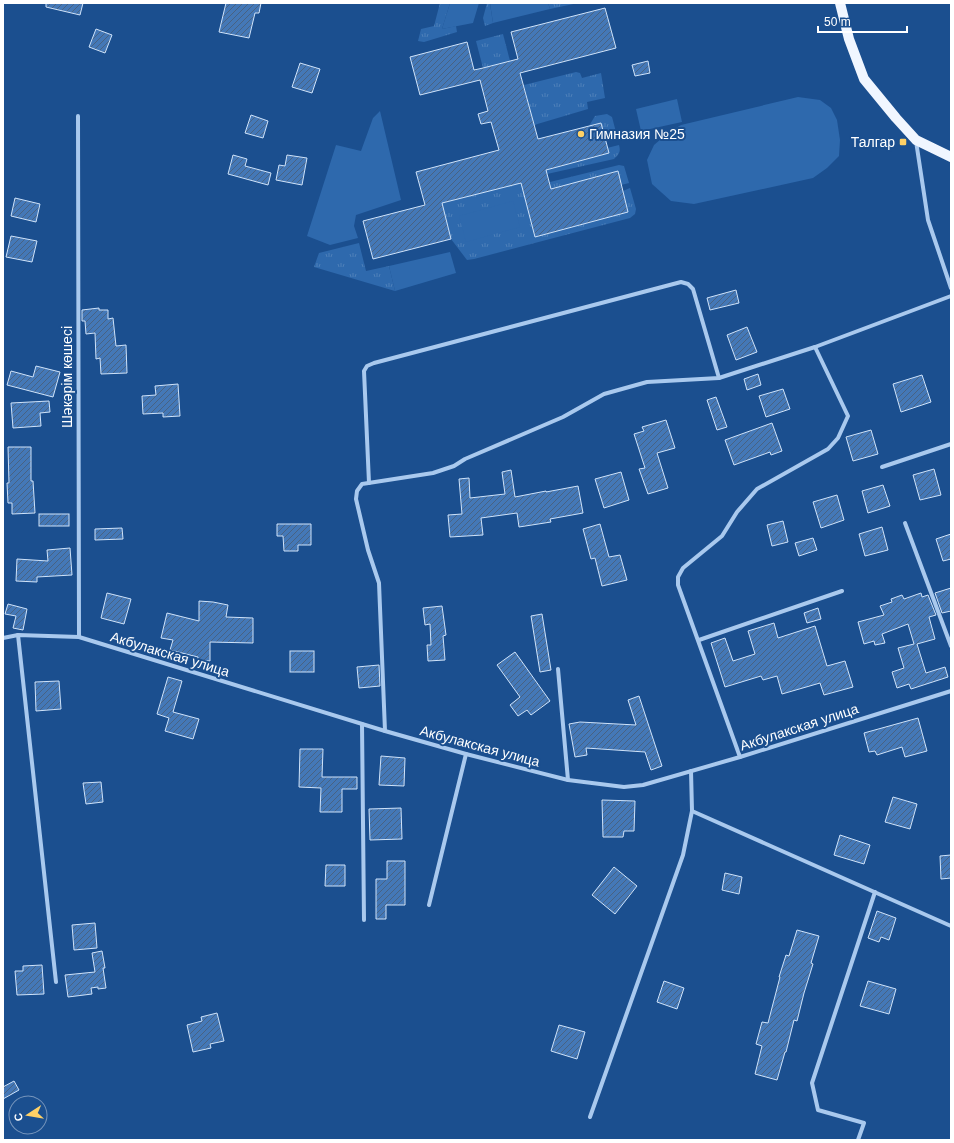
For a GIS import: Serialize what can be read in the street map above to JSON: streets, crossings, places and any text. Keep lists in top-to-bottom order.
{
  "streets": {
    "street": ["Шәкәрім көшесі", "Акбулакская улица"]
  },
  "crossings": [
    ["Шәкәрім көшесі", "Акбулакская улица"]
  ],
  "places": {
    "other": ["Гимназия №25"],
    "transit": ["Талгар"]
  },
  "scale_bar": "50 m",
  "north": "left"
}
